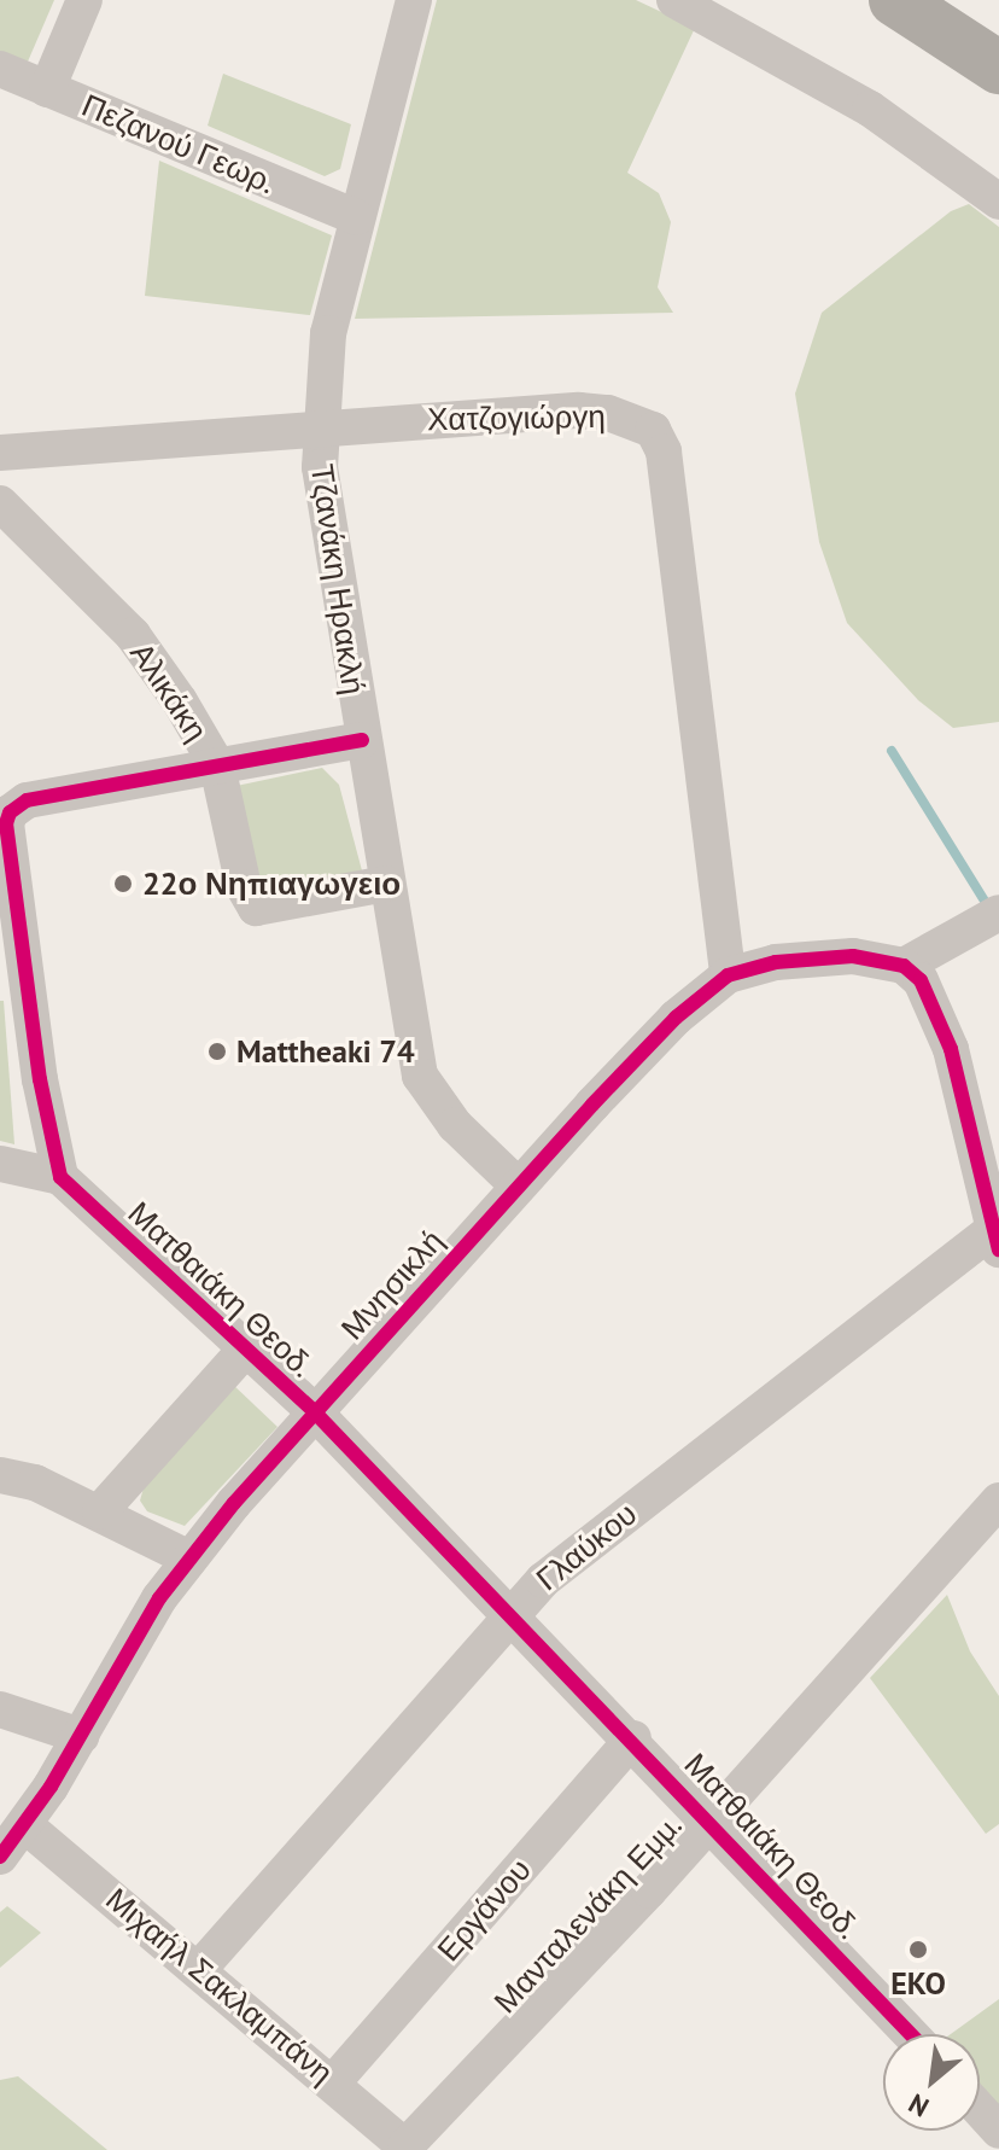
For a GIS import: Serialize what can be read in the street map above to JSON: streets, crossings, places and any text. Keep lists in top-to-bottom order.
{
  "streets": {
    "street": [
      "Πεζανού Γεωρ.",
      "Χατζογιώργη",
      "Τζανάκη Ηρακλή",
      "Αλικάκη",
      "Μνησικλή",
      "Ματθαιάκη Θεοδ.",
      "Γλαύκου",
      "Εργάνου",
      "Μανταλενάκη Εμμ.",
      "Μιχαήλ Σακλαμπάνη"
    ]
  },
  "crossings": [
    ["Πεζανού Γεωρ.", "Τζανάκη Ηρακλή"],
    ["Χατζογιώργη", "Τζανάκη Ηρακλή"],
    ["Χατζογιώργη", "Μνησικλή"],
    ["Τζανάκη Ηρακλή", "Αλικάκη"],
    ["Τζανάκη Ηρακλή", "Μνησικλή"],
    ["Μνησικλή", "Ματθαιάκη Θεοδ."],
    ["Μνησικλή", "Μιχαήλ Σακλαμπάνη"],
    ["Ματθαιάκη Θεοδ.", "Γλαύκου"],
    ["Ματθαιάκη Θεοδ.", "Εργάνου"],
    ["Ματθαιάκη Θεοδ.", "Μανταλενάκη Εμμ."],
    ["Γλαύκου", "Μιχαήλ Σακλαμπάνη"],
    ["Εργάνου", "Μιχαήλ Σακλαμπάνη"],
    ["Μανταλενάκη Εμμ.", "Μιχαήλ Σακλαμπάνη"]
  ],
  "places": ["22ο Νηπιαγωγειο", "Mattheaki 74", "EKO"],
  "north": "bottom left"
}
